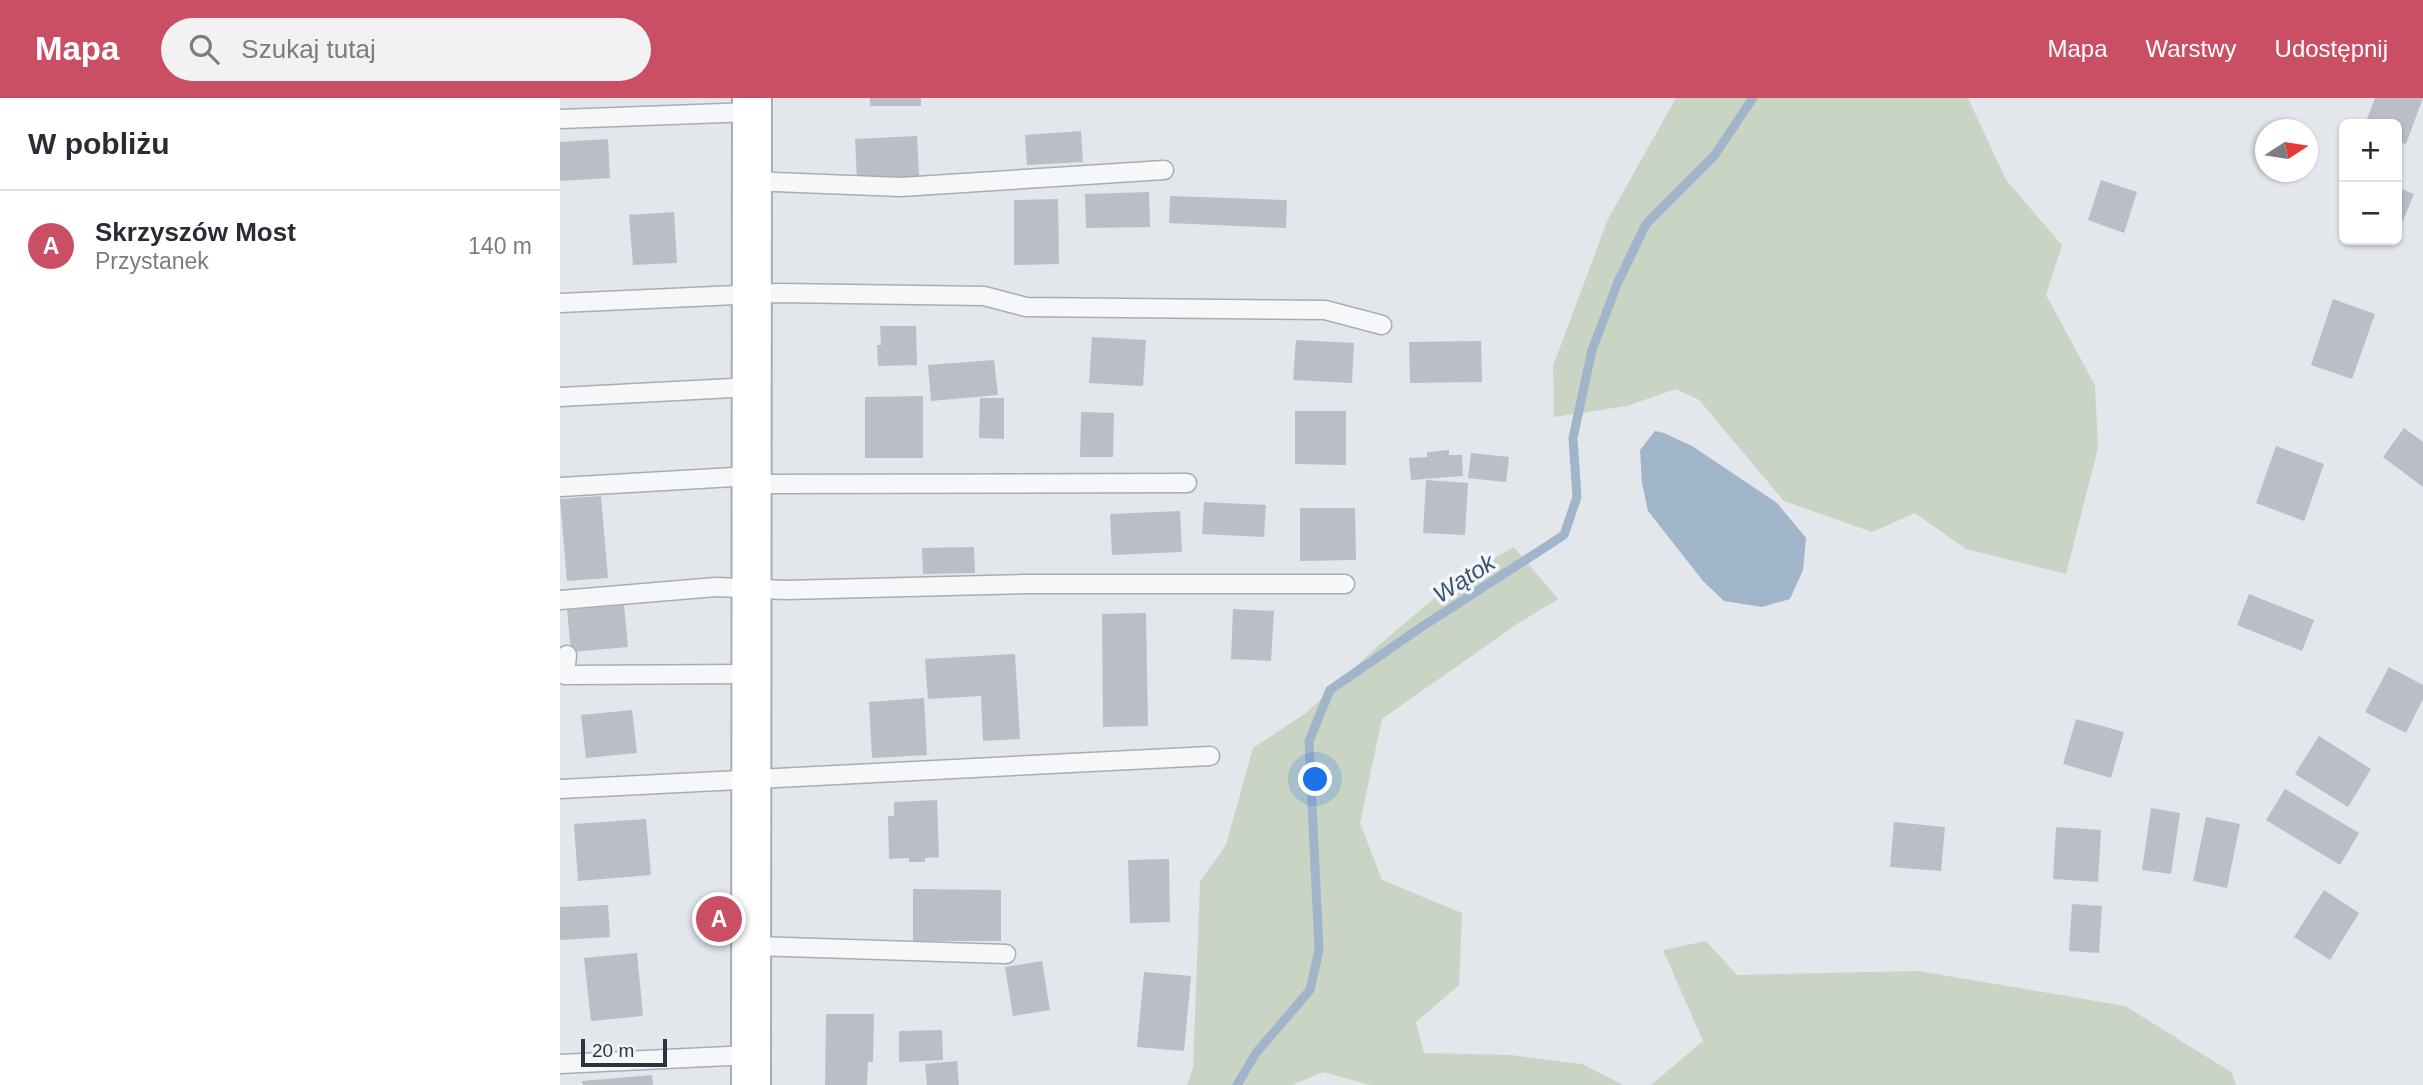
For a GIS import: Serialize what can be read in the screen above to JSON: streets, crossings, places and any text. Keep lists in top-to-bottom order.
{
  "water": ["Wątok"],
  "scale_bar": "20 m",
  "north": "right",
  "page": {
    "header": "Mapa",
    "search": "Szukaj tutaj",
    "nav": ["Mapa", "Warstwy", "Udostępnij"],
    "heading": "W pobliżu",
    "map_buttons": ["+", "−"],
    "list": [
      {
        "mark": "A",
        "name": "Skrzyszów Most",
        "note": "Przystanek",
        "value": "140 m"
      }
    ],
    "pins": "A",
    "scale": "20 m"
  }
}
